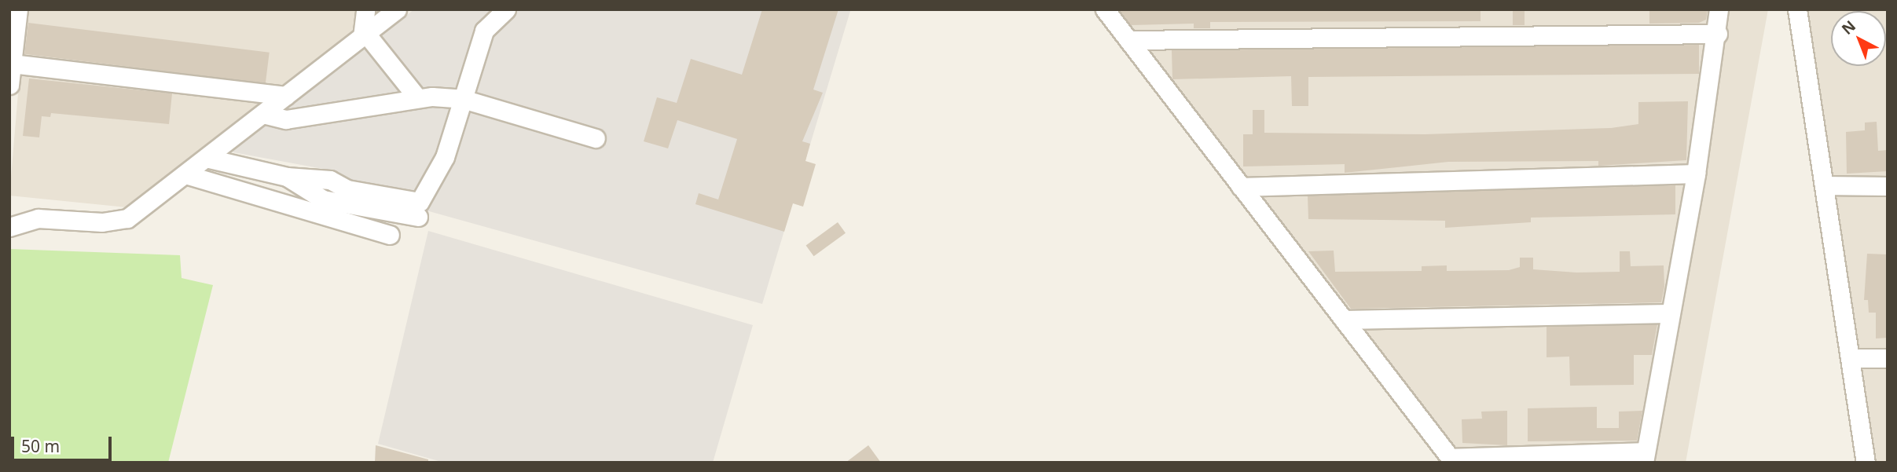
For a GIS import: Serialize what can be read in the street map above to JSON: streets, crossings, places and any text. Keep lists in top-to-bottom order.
{
  "scale_bar": "50 m",
  "north": "top left"
}
